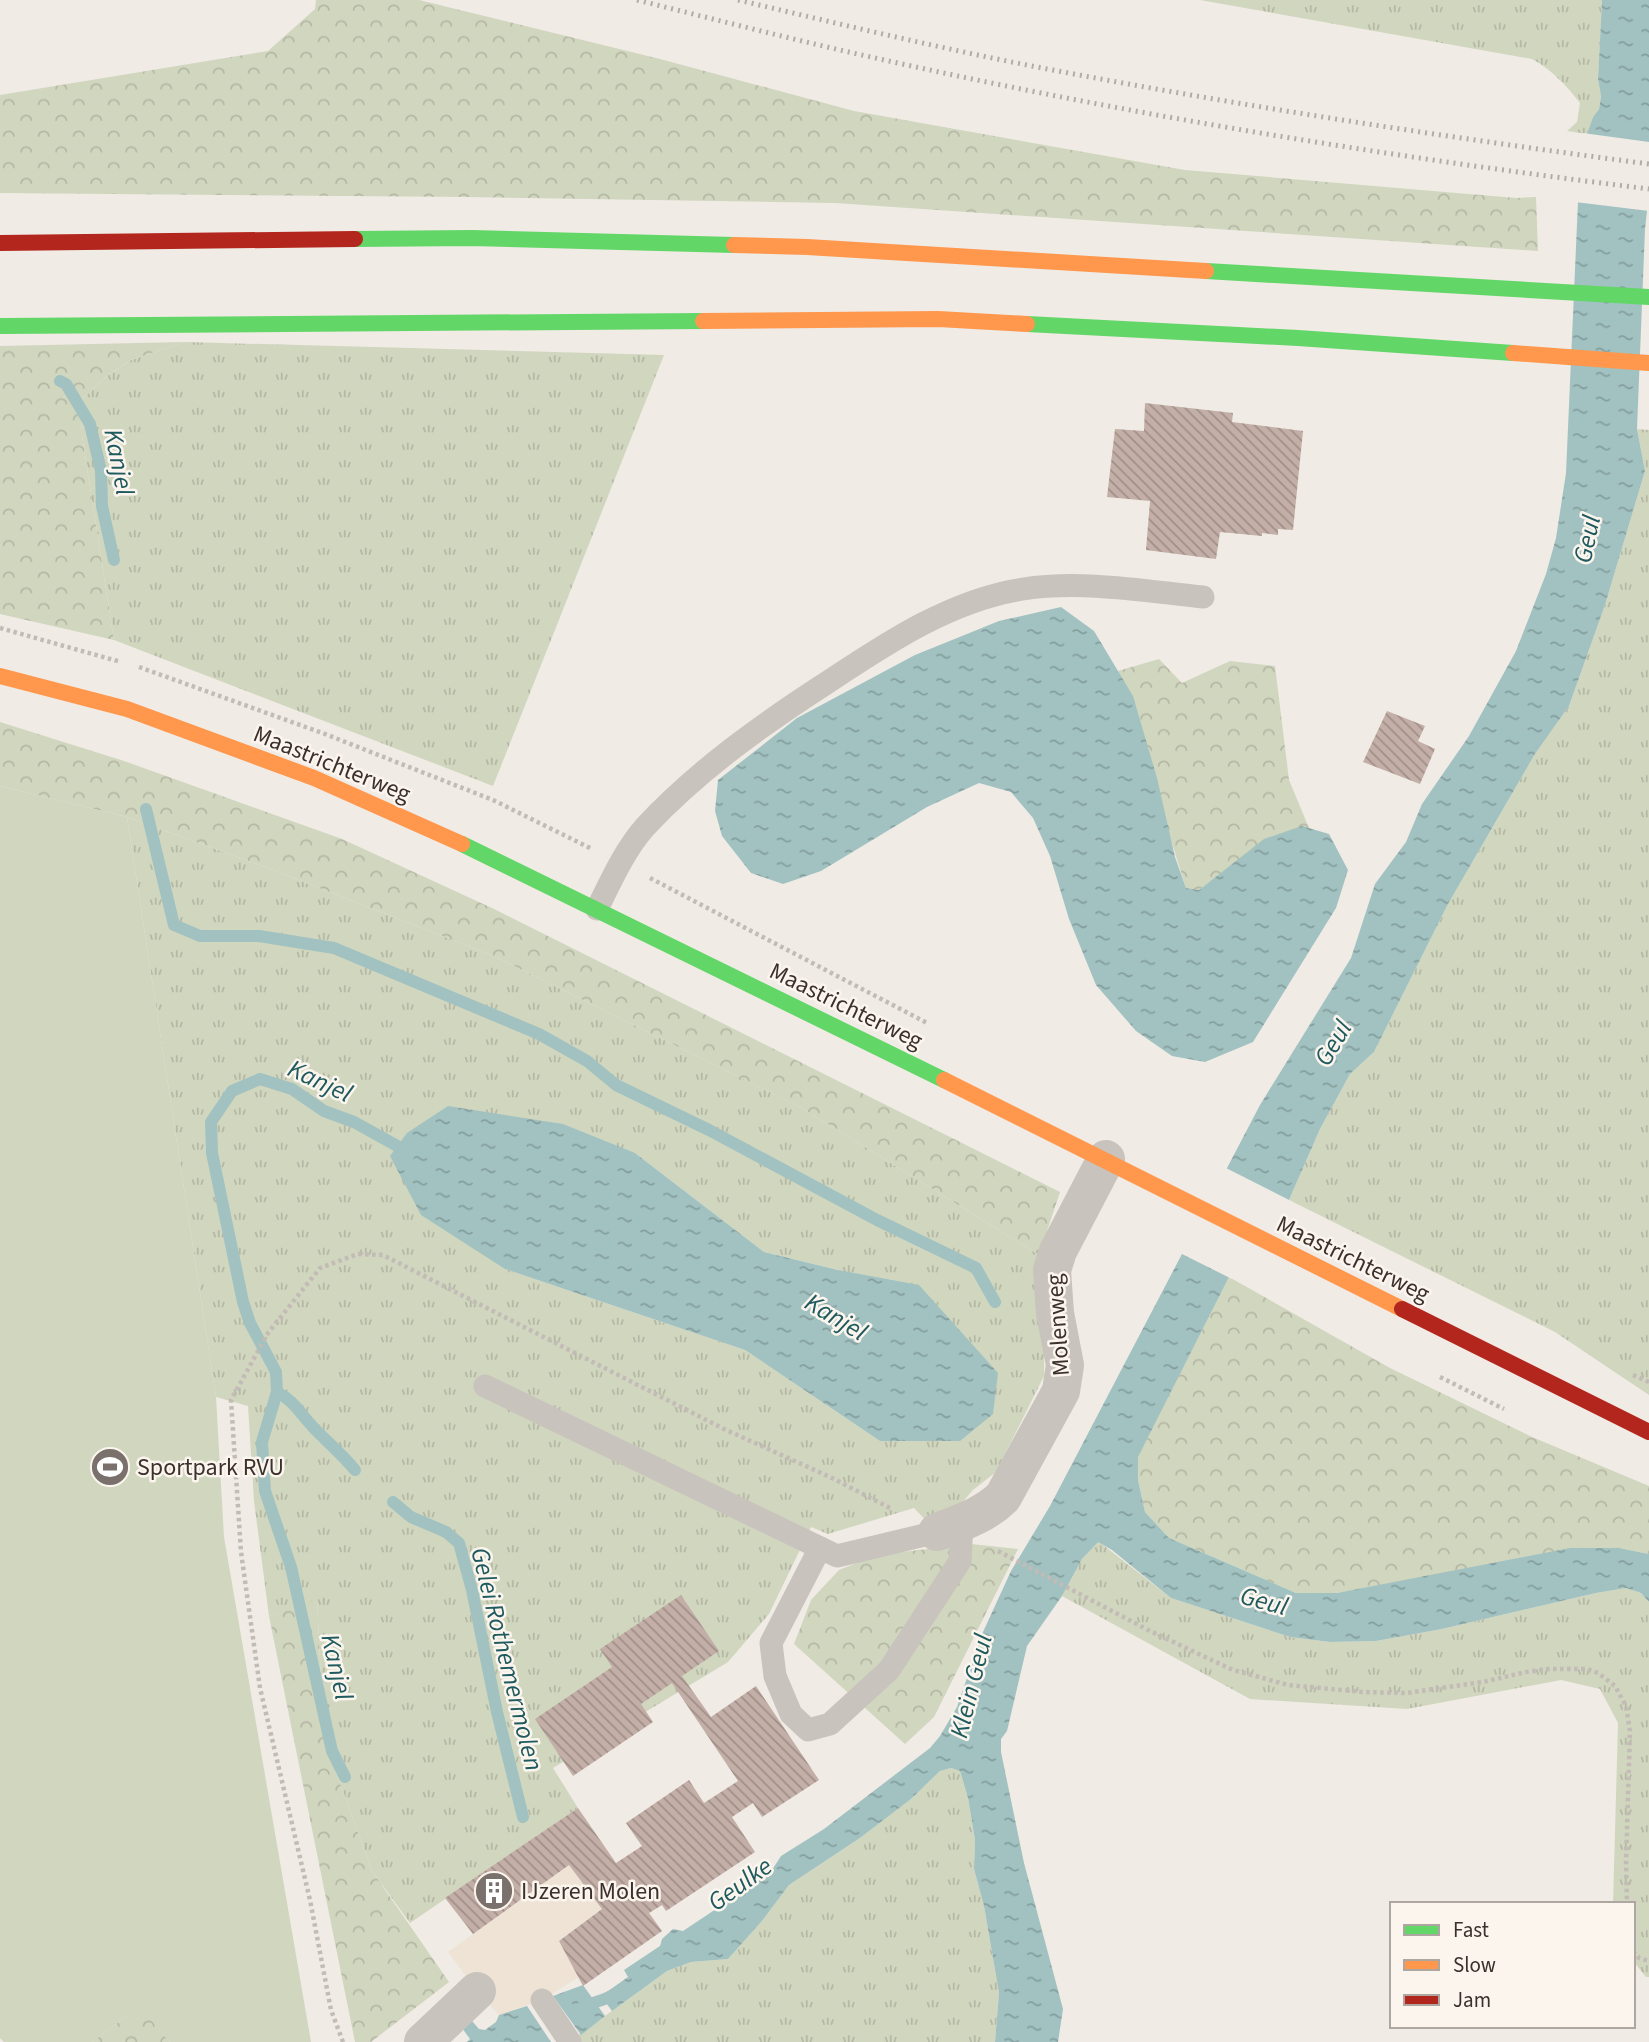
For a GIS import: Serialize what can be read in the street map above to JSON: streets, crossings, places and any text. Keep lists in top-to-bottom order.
{
  "streets": {
    "main road": ["Maastrichterweg"],
    "street": ["Molenweg"]
  },
  "crossings": [
    ["Maastrichterweg", "Molenweg"]
  ],
  "water": [
    "Kanjel",
    "Geul",
    "Gelei Rothemermolen",
    "Klein Geul",
    "Geulke"
  ],
  "places": {
    "sports": ["Sportpark RVU"],
    "building": ["IJzeren Molen"]
  },
  "legend": ["Fast", "Slow", "Jam"]
}
